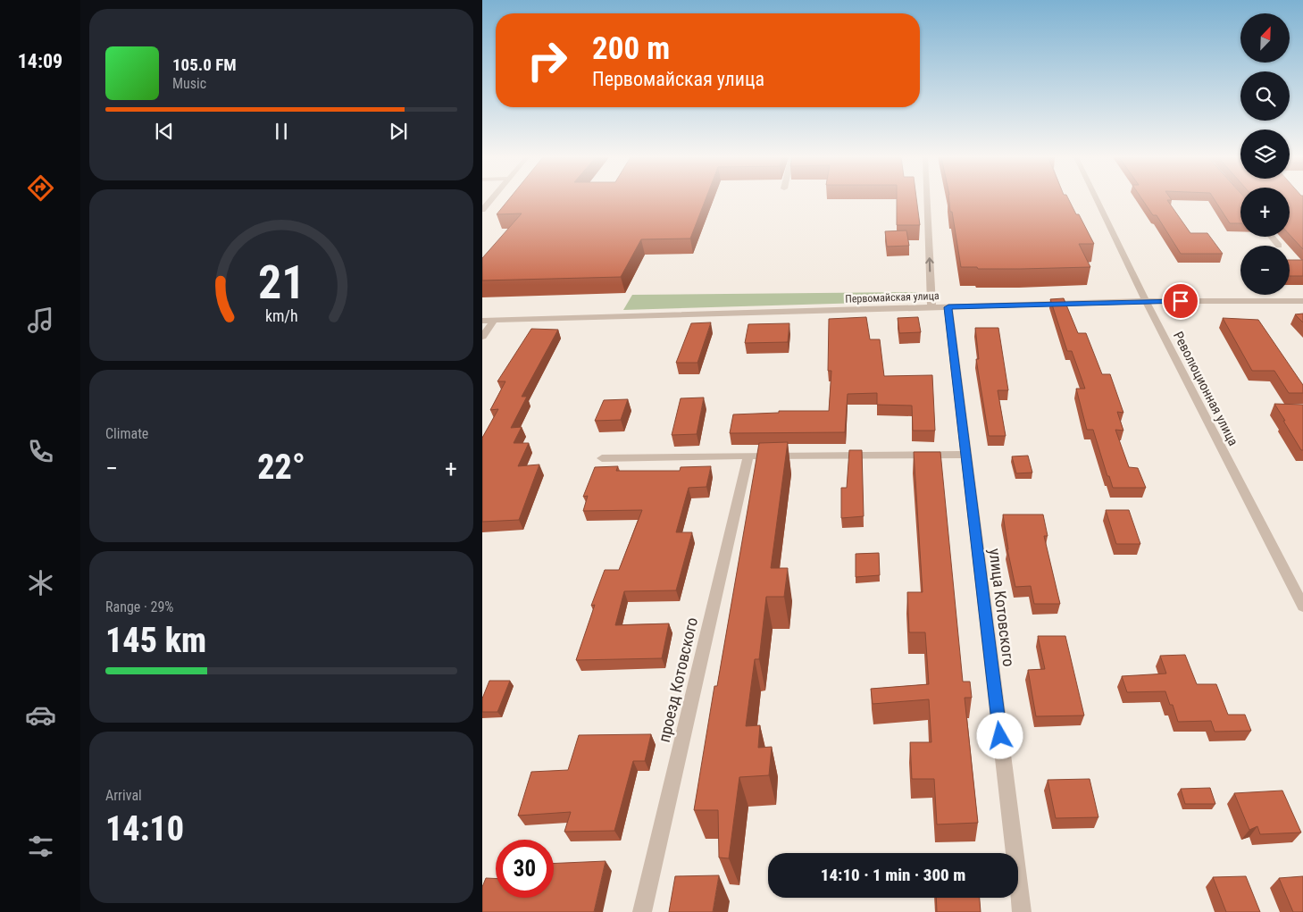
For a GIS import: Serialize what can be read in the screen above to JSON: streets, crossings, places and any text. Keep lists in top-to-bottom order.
{
  "streets": {
    "street": [
      "Первомайская улица",
      "Революционная улица",
      "улица Котовского",
      "проезд Котовского"
    ]
  },
  "crossings": [
    ["Первомайская улица", "Революционная улица"],
    ["Первомайская улица", "улица Котовского"]
  ],
  "north": "top right",
  "page": {
    "tabs": "14:09",
    "map_buttons": ["+", "−"],
    "turn": ["200 m", "Первомайская улица"],
    "song": ["105.0 FM", "Music"],
    "tile": [
      "Climate",
      ["Range · 29%", "145 km"],
      ["Arrival", "14:10"]
    ],
    "heat": ["−", "22°", "+"],
    "limit": "30",
    "trip": "14:10 · 1 min · 300 m",
    "gauge": ["21", "km/h"]
  }
}
